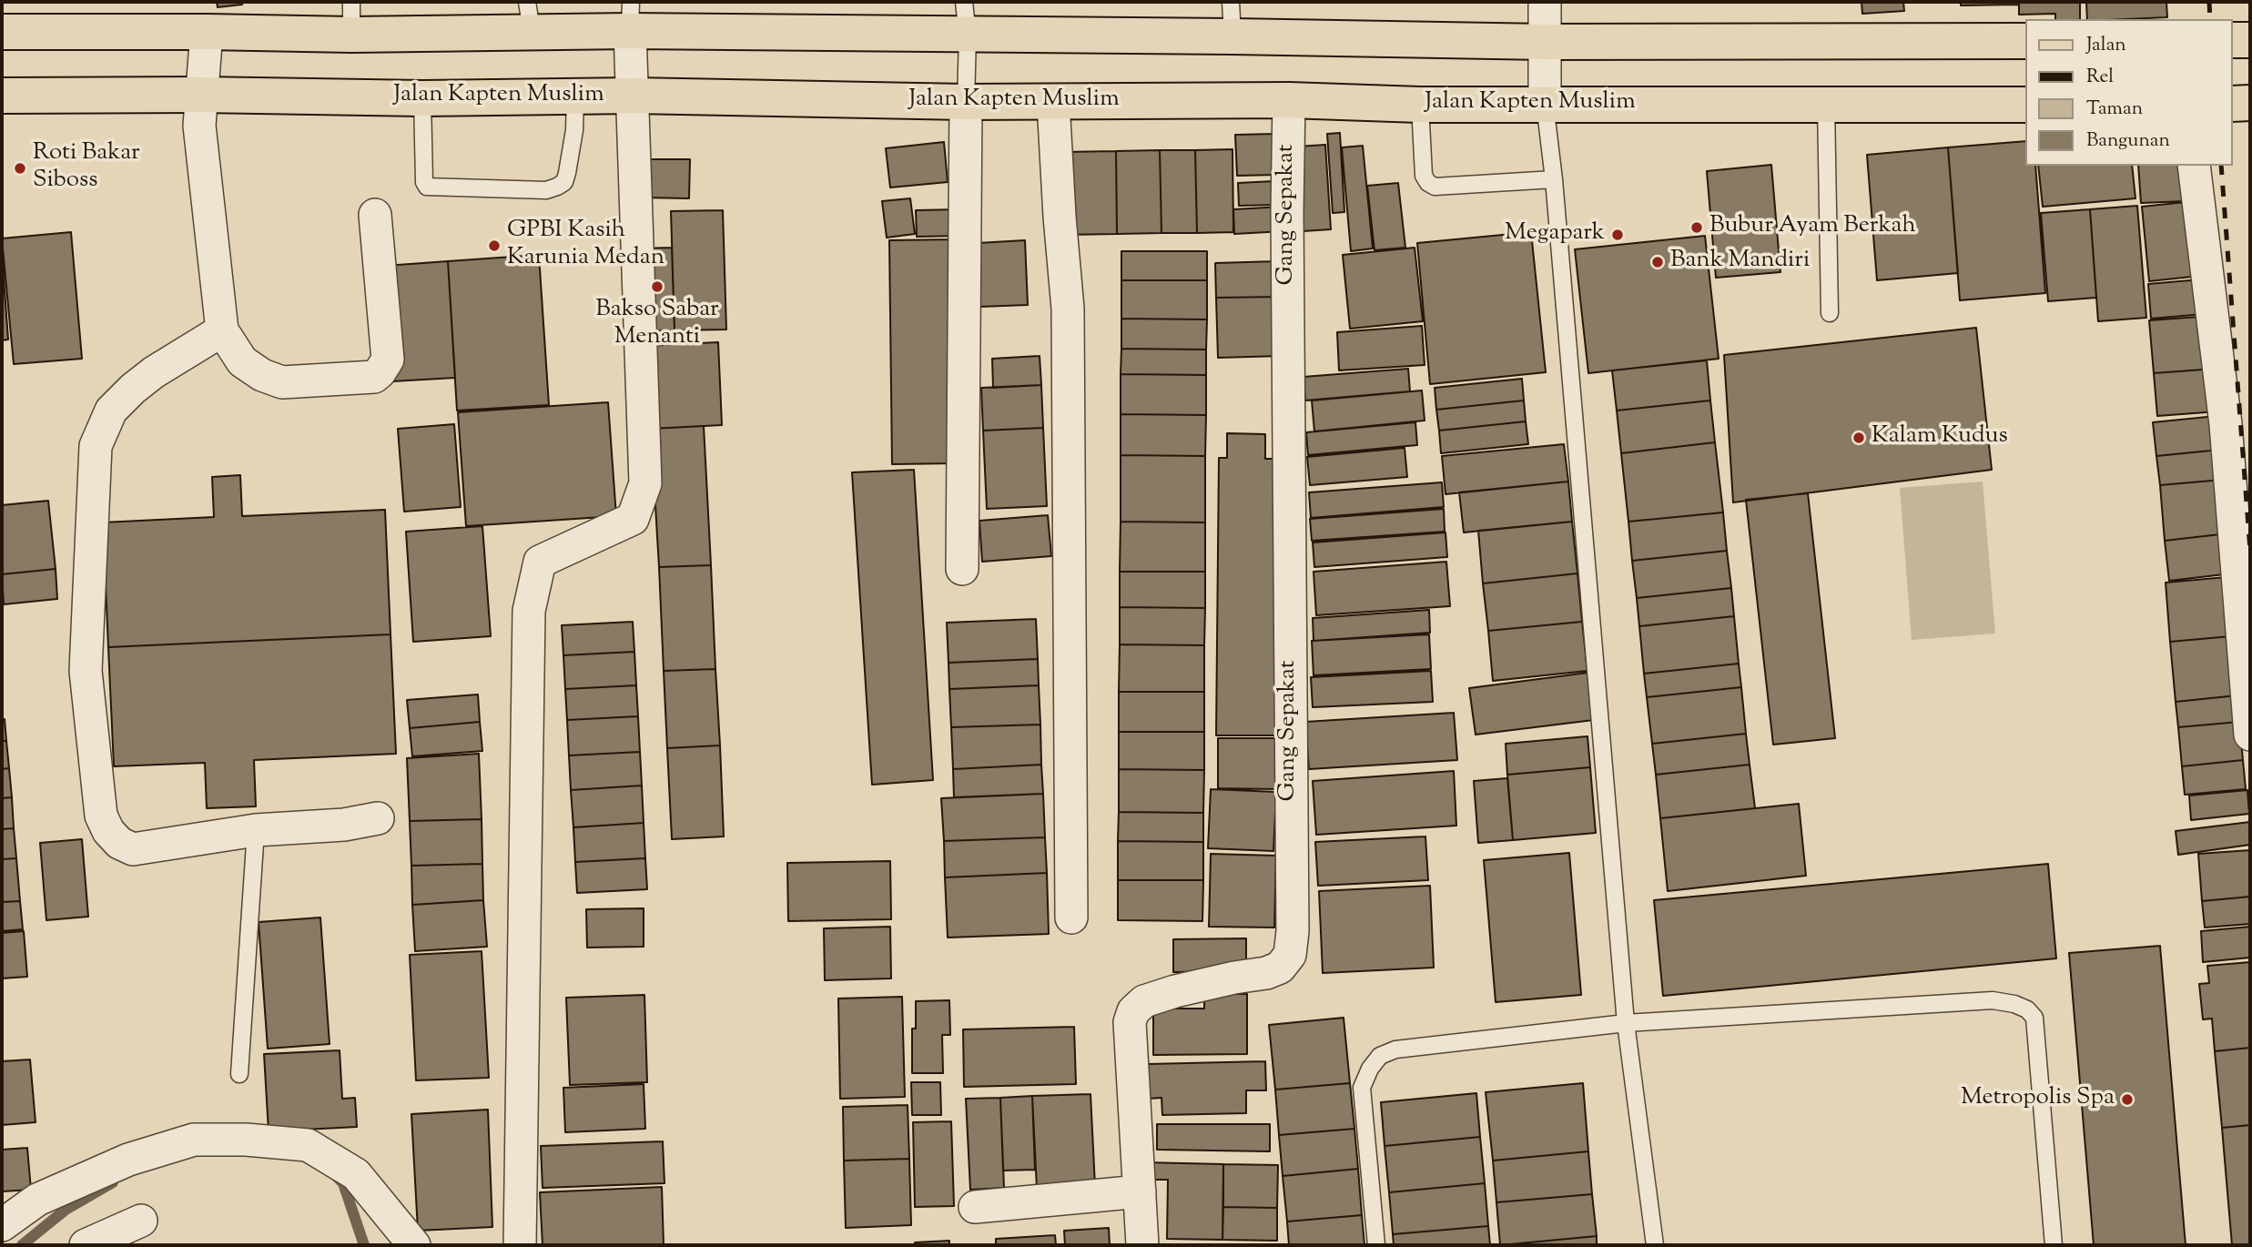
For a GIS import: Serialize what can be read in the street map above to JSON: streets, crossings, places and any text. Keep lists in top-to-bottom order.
{
  "streets": {
    "main road": ["Jalan Kapten Muslim"],
    "street": ["Gang Sepakat"]
  },
  "crossings": [
    ["Jalan Kapten Muslim", "Gang Sepakat"]
  ],
  "places": [
    "Roti Bakar Siboss",
    "Bubur Ayam Berkah",
    "Megapark",
    "GPBI Kasih Karunia Medan",
    "Bank Mandiri",
    "Bakso Sabar Menanti",
    "Kalam Kudus",
    "Metropolis Spa"
  ],
  "legend": [
    "Jalan",
    "Rel",
    "Taman",
    "Bangunan"
  ]
}
